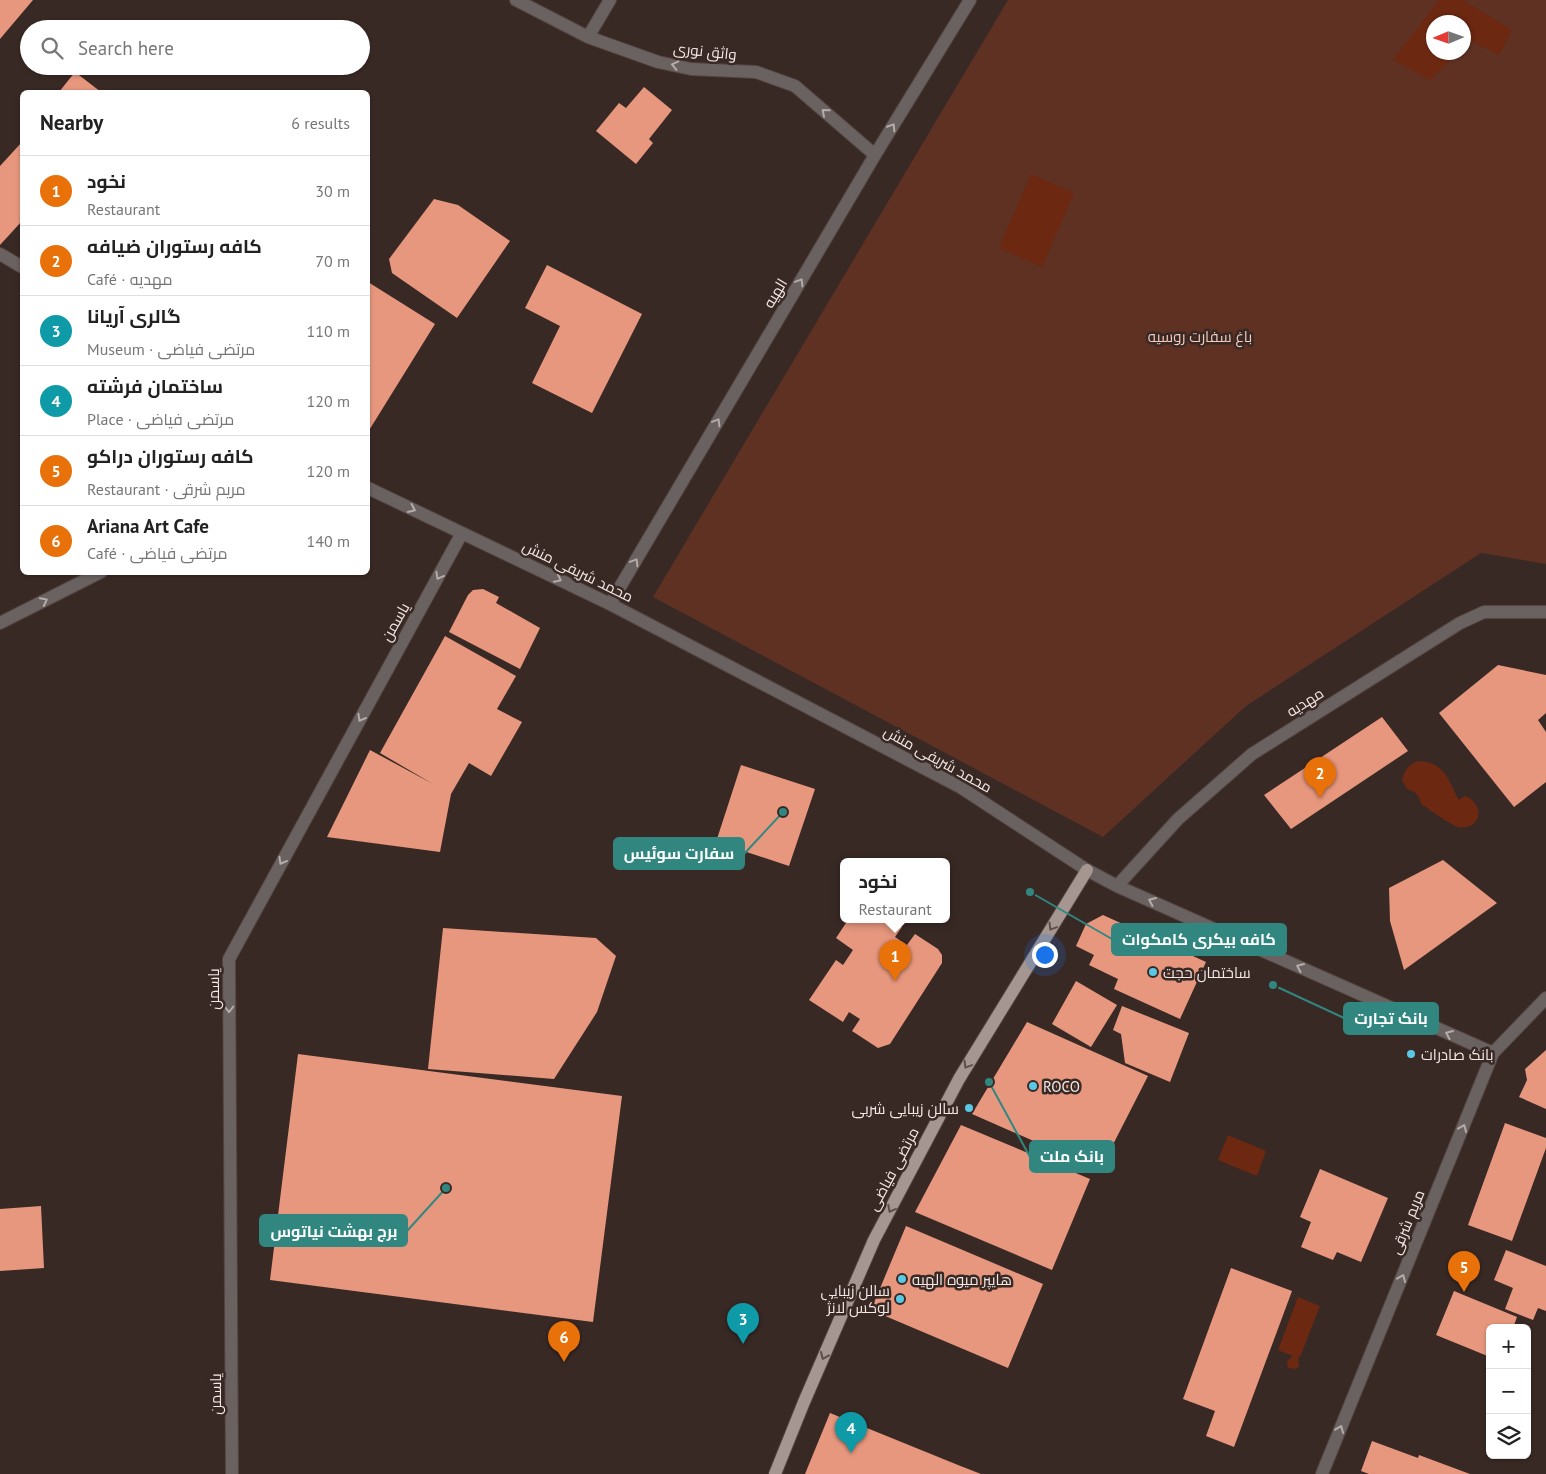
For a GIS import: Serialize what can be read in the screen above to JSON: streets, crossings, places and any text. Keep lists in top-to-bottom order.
{
  "streets": {
    "main road": ["مرتضی فیاضی"],
    "street": [
      "واثق نوری",
      "الهیه",
      "محمد شریفی منش",
      "یاسمن",
      "مهدیه",
      "مریم شرقی"
    ]
  },
  "crossings": [
    ["واثق نوری", "الهیه"],
    ["الهیه", "محمد شریفی منش"],
    ["محمد شریفی منش", "یاسمن"],
    ["محمد شریفی منش", "مهدیه"],
    ["محمد شریفی منش", "مرتضی فیاضی"],
    ["محمد شریفی منش", "مریم شرقی"]
  ],
  "one_way": [
    "واثق نوری",
    "الهیه",
    "یاسمن",
    "مرتضی فیاضی",
    "مریم شرقی"
  ],
  "parks": ["باغ سفارت روسیه"],
  "places": [
    "سفارت سوئیس",
    "کافه بیکری کامکوات",
    "ساختمان حجت",
    "بانک تجارت",
    "بانک صادرات",
    "بانک ملت",
    "ROCO",
    "سالن زیبایی شربی",
    "برج بهشت نیاتوس",
    "هایپر میوه الهیه",
    "سالن زیبایی لوکس لانژ"
  ],
  "north": "left",
  "page": {
    "search": "Search here",
    "heading": ["Nearby", "6 results"],
    "list": [
      {
        "mark": "1",
        "name": "نخود",
        "note": "Restaurant",
        "value": "30 m"
      },
      {
        "mark": "2",
        "name": "کافه رستوران ضیافه",
        "note": "Café · مهدیه",
        "value": "70 m"
      },
      {
        "mark": "3",
        "name": "گالری آریانا",
        "note": "Museum · مرتضی فیاضی",
        "value": "110 m"
      },
      {
        "mark": "4",
        "name": "ساختمان فرشته",
        "note": "Place · مرتضی فیاضی",
        "value": "120 m"
      },
      {
        "mark": "5",
        "name": "کافه رستوران دراکو",
        "note": "Restaurant · مریم شرقی",
        "value": "120 m"
      },
      {
        "mark": "6",
        "name": "Ariana Art Cafe",
        "note": "Café · مرتضی فیاضی",
        "value": "140 m"
      }
    ],
    "pins": [
      "2",
      "1",
      "5",
      "3",
      "6",
      "4"
    ],
    "popup": ["نخود", "Restaurant"],
    "map_buttons": ["+", "−"]
  }
}
